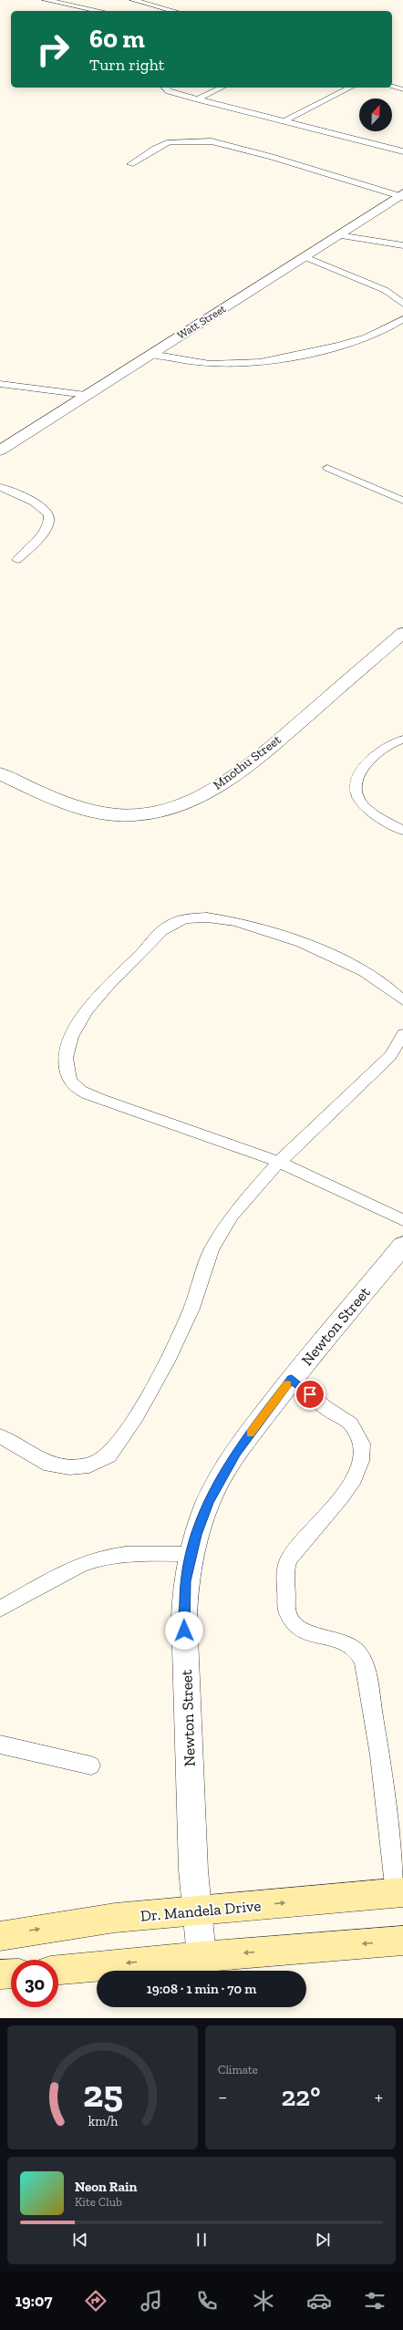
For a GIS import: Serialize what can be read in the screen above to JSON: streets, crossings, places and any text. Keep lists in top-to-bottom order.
{
  "streets": {
    "main road": ["Dr. Mandela Drive"],
    "street": ["Watt Street", "Mnothu Street", "Newton Street"]
  },
  "crossings": [
    ["Newton Street", "Dr. Mandela Drive"]
  ],
  "north": "top",
  "page": {
    "turn": ["60 m", "Turn right"],
    "limit": "30",
    "trip": "19:08 · 1 min · 70 m",
    "tile": "Climate",
    "heat": ["−", "22°", "+"],
    "song": ["Neon Rain", "Kite Club"],
    "tabs": "19:07",
    "gauge": ["25", "km/h"]
  }
}
